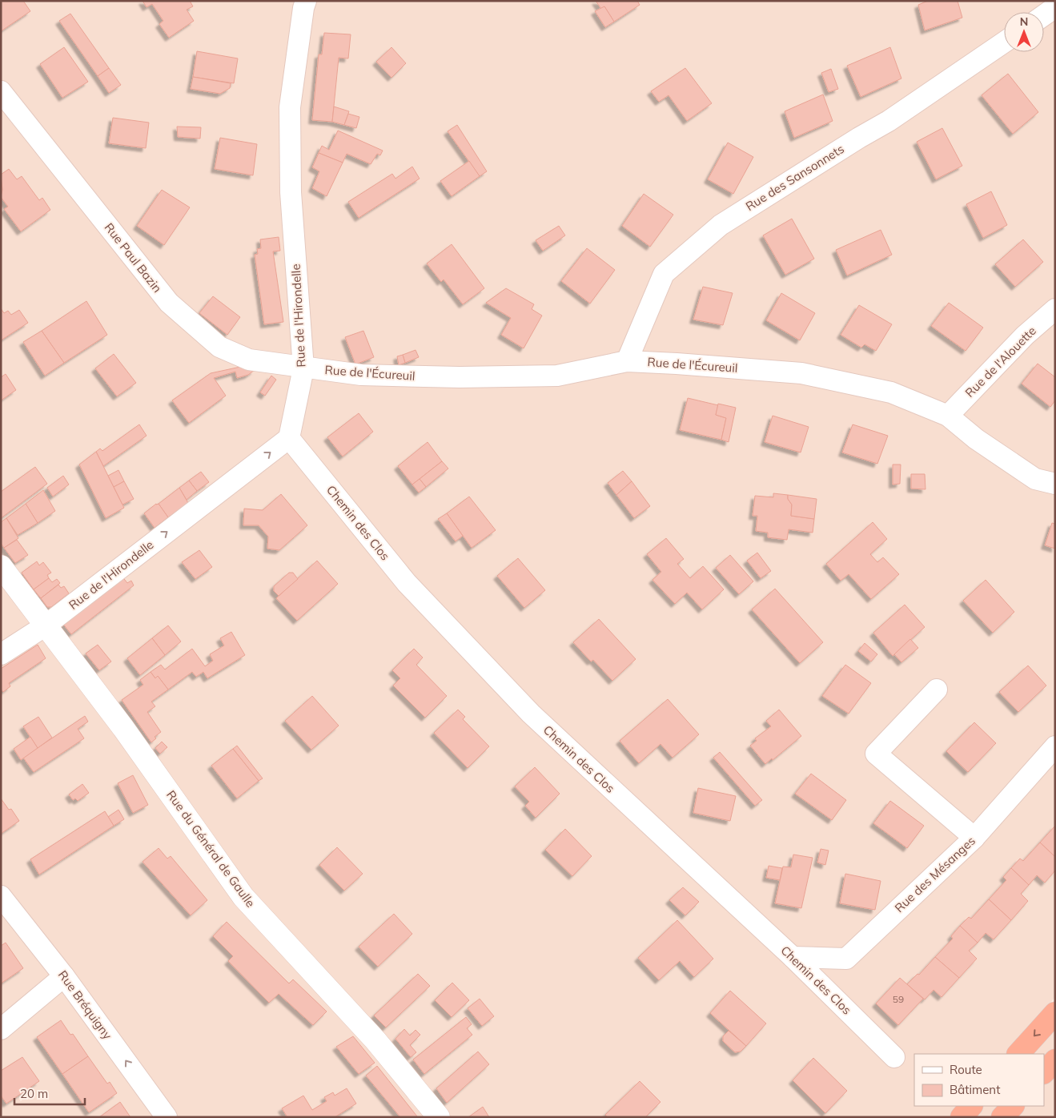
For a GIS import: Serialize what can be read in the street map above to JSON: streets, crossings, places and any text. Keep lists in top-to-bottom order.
{
  "streets": {
    "street": [
      "Rue des Sansonnets",
      "Rue Paul Bazin",
      "Rue de l'Hirondelle",
      "Rue de l'Alouette",
      "Rue de l'Écureuil",
      "Chemin des Clos",
      "Rue du Général de Gaulle",
      "Rue des Mésanges",
      "Rue Bréquigny"
    ]
  },
  "crossings": [
    ["Rue des Sansonnets", "Rue de l'Écureuil"],
    ["Rue Paul Bazin", "Rue de l'Hirondelle"],
    ["Rue Paul Bazin", "Rue de l'Écureuil"],
    ["Rue de l'Hirondelle", "Rue de l'Écureuil"],
    ["Rue de l'Hirondelle", "Chemin des Clos"],
    ["Rue de l'Hirondelle", "Rue du Général de Gaulle"],
    ["Rue de l'Alouette", "Rue de l'Écureuil"],
    ["Chemin des Clos", "Rue des Mésanges"]
  ],
  "one_way": ["Rue de l'Hirondelle", "Rue Bréquigny"],
  "house_numbers": ["59"],
  "legend": ["Route", "Bâtiment"],
  "scale_bar": "20 m",
  "north": "top"
}
